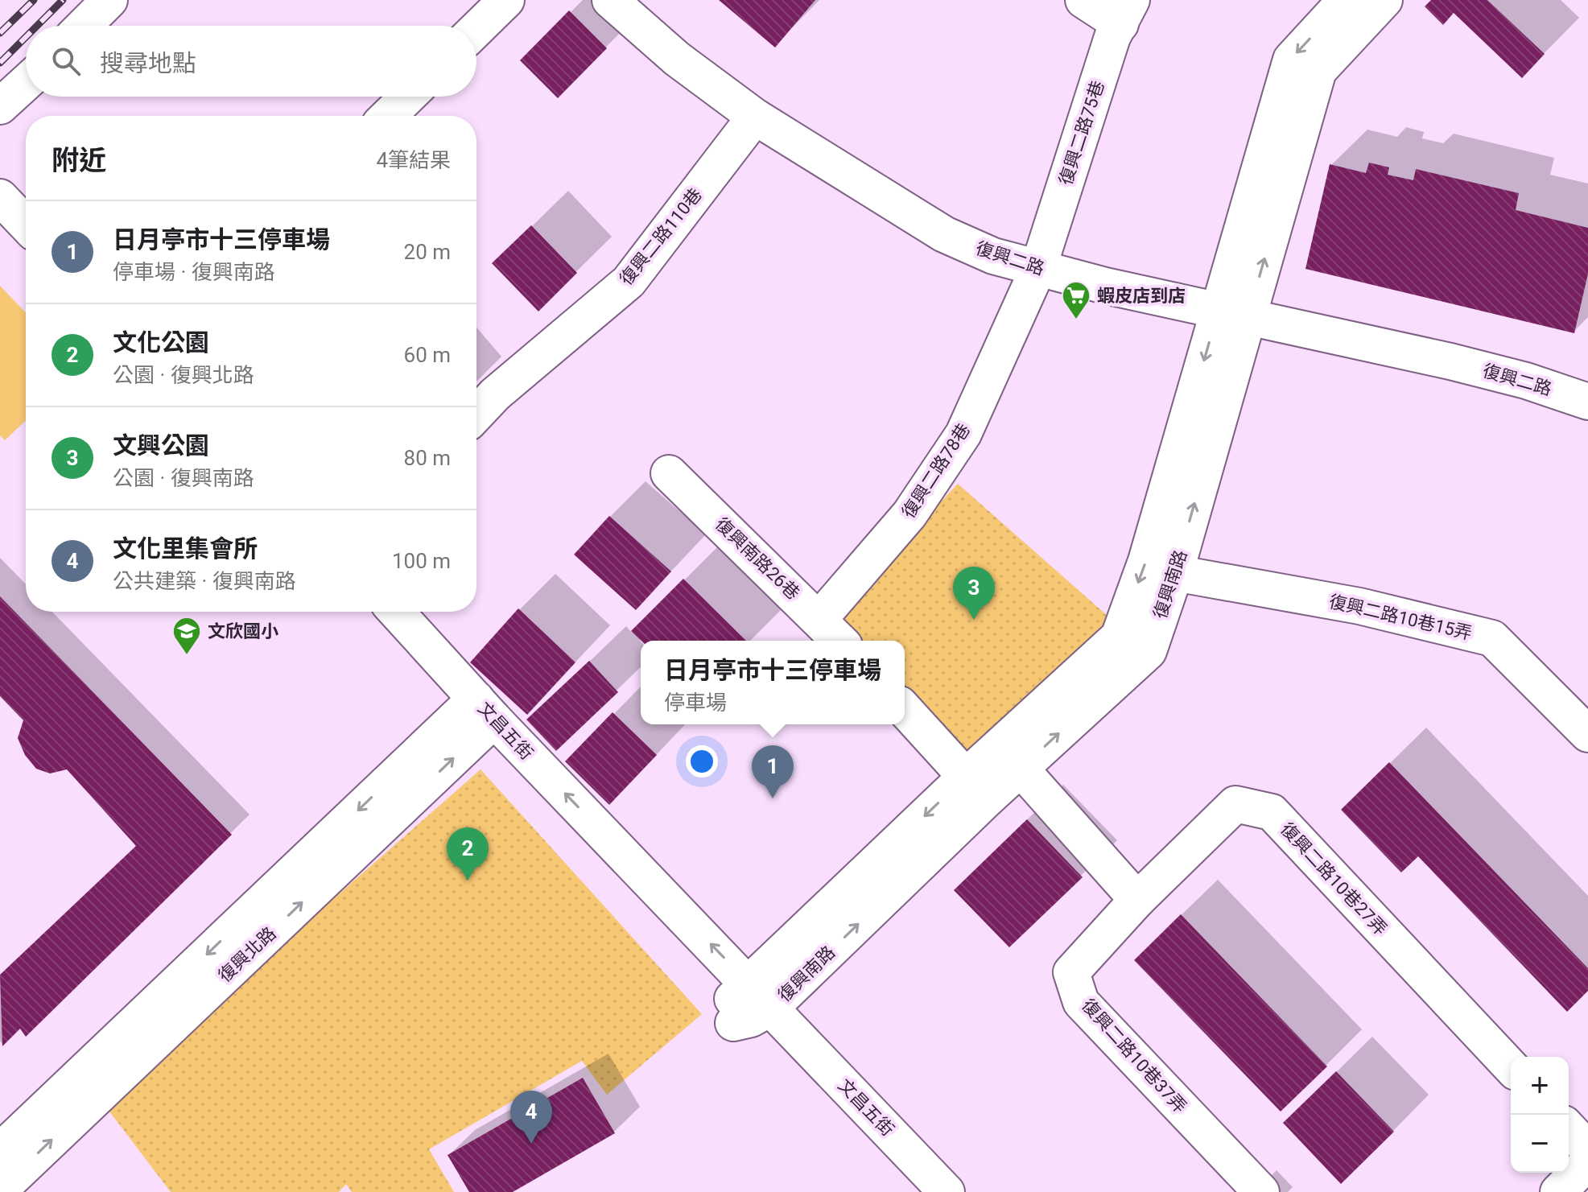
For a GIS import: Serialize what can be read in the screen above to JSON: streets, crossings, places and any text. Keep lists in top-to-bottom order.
{
  "streets": {
    "street": [
      "復興二路75巷",
      "復興二路110巷",
      "復興二路",
      "復興二路78巷",
      "復興南路26巷",
      "復興南路",
      "復興二路10巷15弄",
      "文昌五街",
      "復興二路10巷27弄",
      "復興北路",
      "復興二路10巷37弄"
    ]
  },
  "crossings": [
    ["復興二路75巷", "復興二路"],
    ["復興二路75巷", "復興二路78巷"],
    ["復興二路110巷", "復興二路"],
    ["復興二路", "復興二路78巷"],
    ["復興二路", "復興南路"],
    ["復興二路78巷", "復興南路26巷"],
    ["復興南路", "復興二路10巷15弄"],
    ["復興南路", "文昌五街"],
    ["文昌五街", "復興北路"],
    ["復興二路10巷27弄", "復興二路10巷37弄"]
  ],
  "places": {
    "supermarket": ["蝦皮店到店"],
    "school or university": ["文欣國小"]
  },
  "page": {
    "search": "搜尋地點",
    "heading": ["附近", "4筆結果"],
    "list": [
      {
        "mark": "1",
        "name": "日月亭市十三停車場",
        "note": "停車場 · 復興南路",
        "value": "20 m"
      },
      {
        "mark": "2",
        "name": "文化公園",
        "note": "公園 · 復興北路",
        "value": "60 m"
      },
      {
        "mark": "3",
        "name": "文興公園",
        "note": "公園 · 復興南路",
        "value": "80 m"
      },
      {
        "mark": "4",
        "name": "文化里集會所",
        "note": "公共建築 · 復興南路",
        "value": "100 m"
      }
    ],
    "pins": [
      "3",
      "1",
      "2",
      "4"
    ],
    "popup": ["日月亭市十三停車場", "停車場"],
    "map_buttons": ["+", "−"]
  }
}
